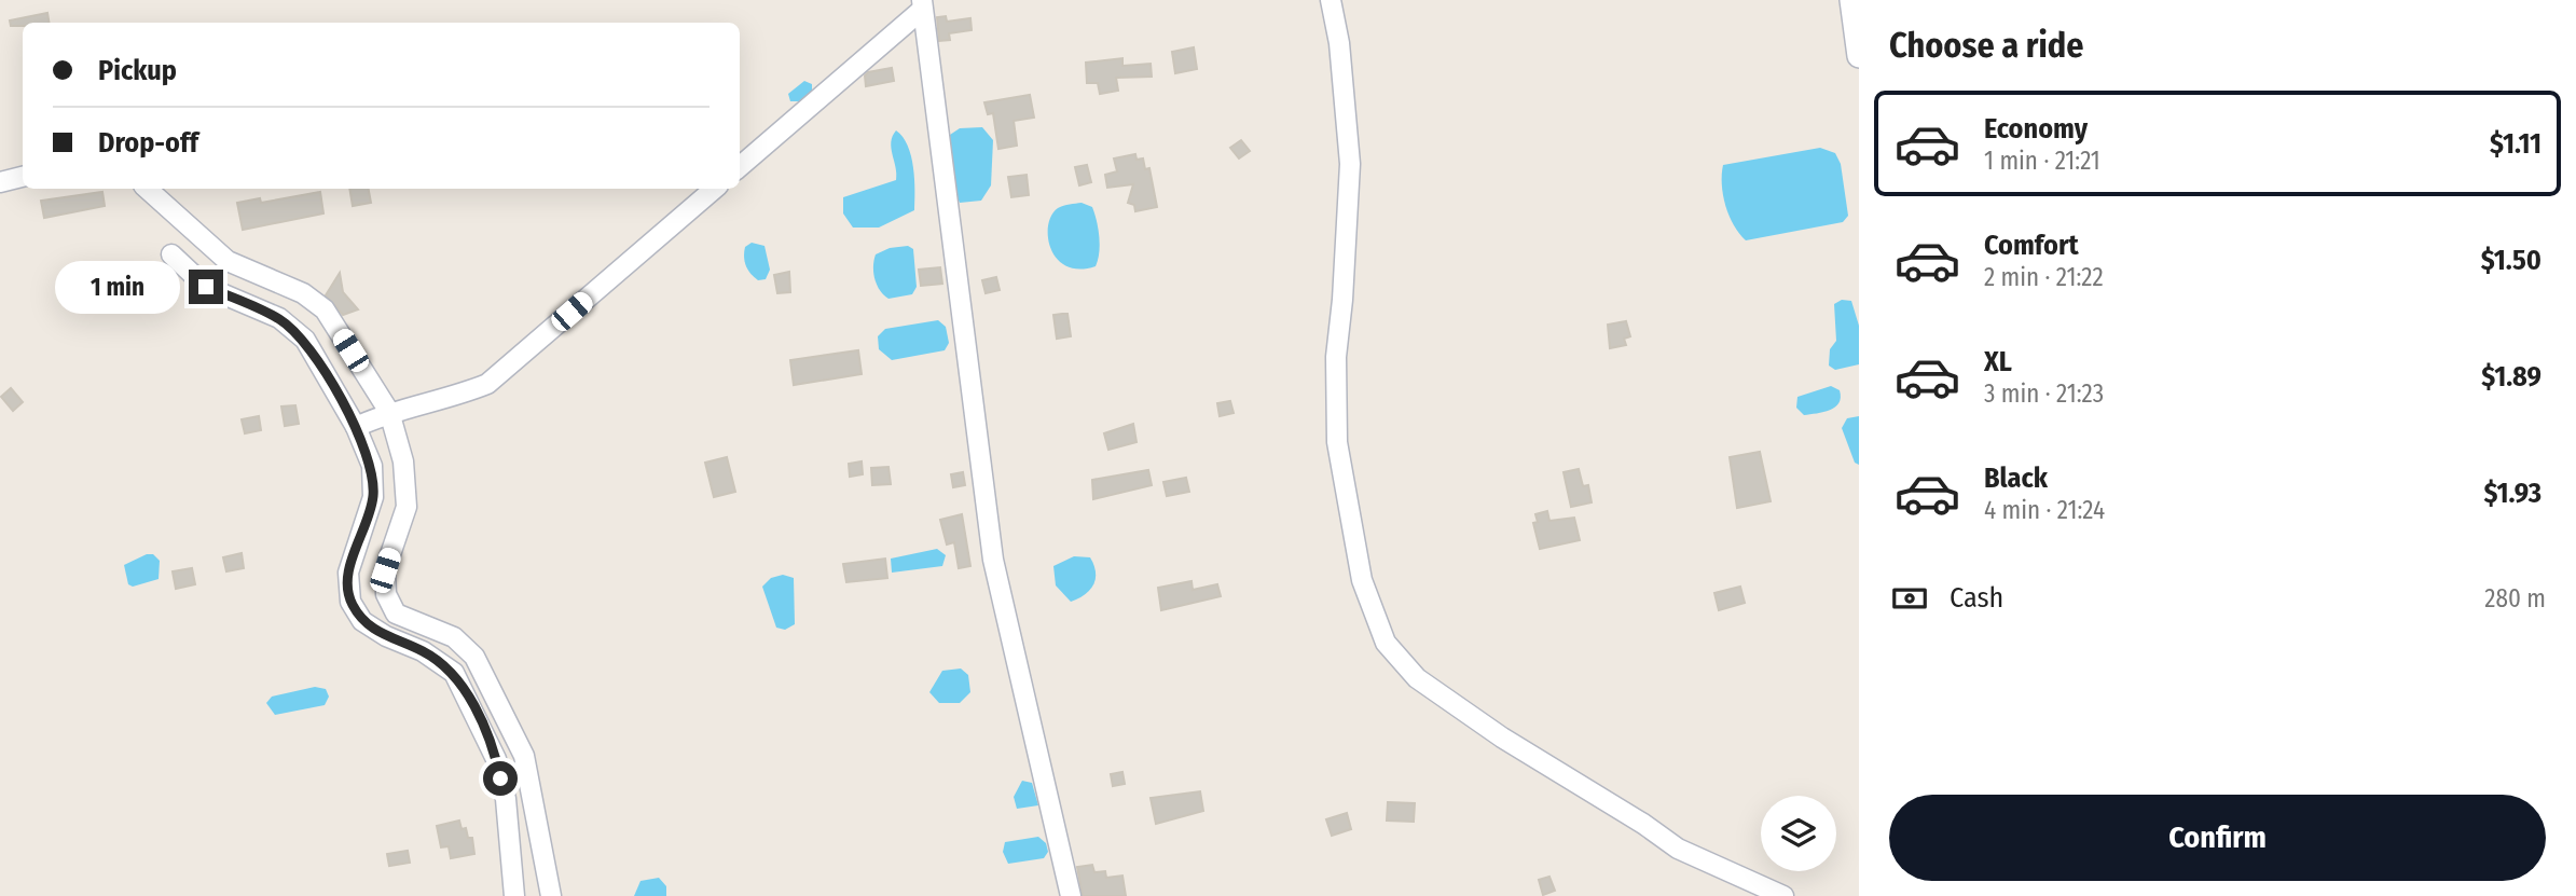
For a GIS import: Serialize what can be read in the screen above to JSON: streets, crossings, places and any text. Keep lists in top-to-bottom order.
{
  "page": {
    "heading": "Choose a ride",
    "banner": ["Pickup", "Drop-off"],
    "list": [
      {
        "name": "Economy",
        "note": "1 min · 21:21",
        "value": "$1.11"
      },
      {
        "name": "Comfort",
        "note": "2 min · 21:22",
        "value": "$1.50"
      },
      {
        "name": "XL",
        "note": "3 min · 21:23",
        "value": "$1.89"
      },
      {
        "name": "Black",
        "note": "4 min · 21:24",
        "value": "$1.93"
      }
    ],
    "bubble": "1 min",
    "pay": ["Cash", "280 m"],
    "buttons": "Confirm"
  }
}
